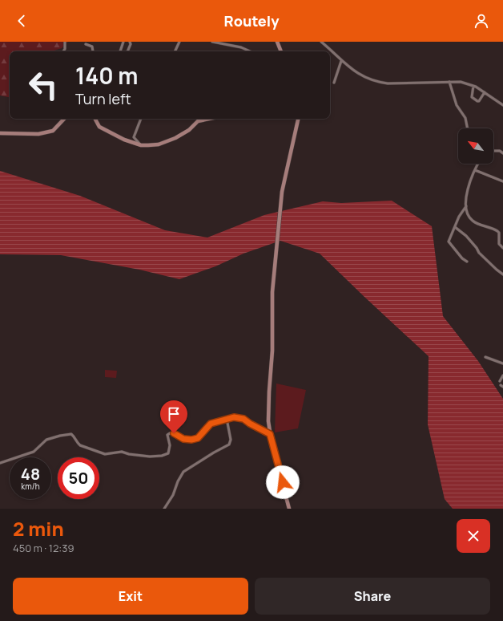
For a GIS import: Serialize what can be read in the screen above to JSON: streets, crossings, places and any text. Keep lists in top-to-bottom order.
{
  "north": "top left",
  "page": {
    "header": "Routely",
    "turn": ["140 m", "Turn left"],
    "speed": "48 km/h",
    "limit": "50",
    "heading": ["2 min", "450 m · 12:39"],
    "buttons": ["Exit", "Share"]
  }
}
